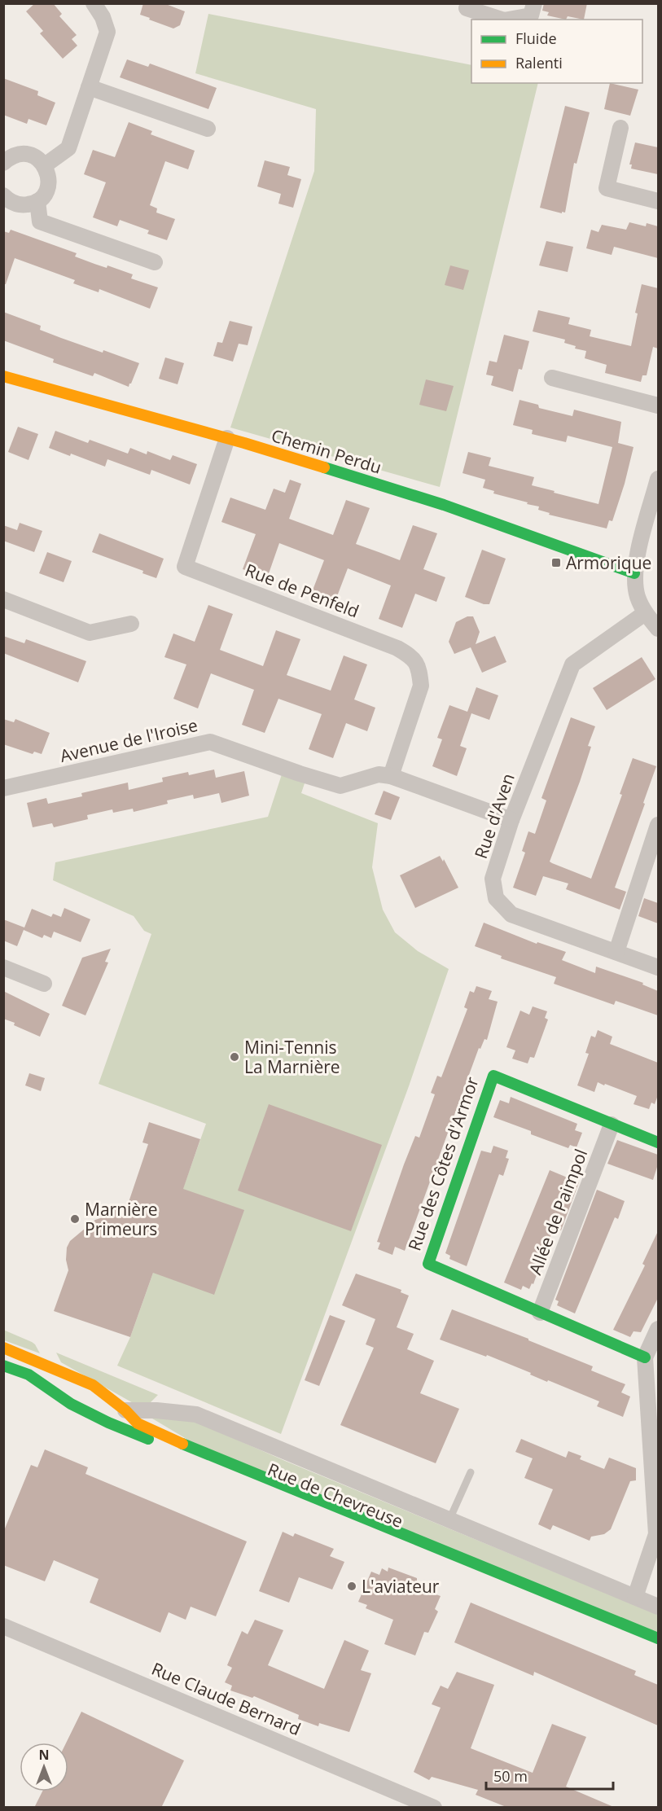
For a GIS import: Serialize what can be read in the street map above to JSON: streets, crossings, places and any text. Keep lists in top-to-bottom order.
{
  "streets": {
    "street": [
      "Chemin Perdu",
      "Rue de Penfeld",
      "Avenue de l'Iroise",
      "Rue d'Aven",
      "Rue des Côtes d'Armor",
      "Allée de Paimpol",
      "Rue de Chevreuse",
      "Rue Claude Bernard"
    ]
  },
  "crossings": [
    ["Chemin Perdu", "Rue de Penfeld"],
    ["Rue de Penfeld", "Avenue de l'Iroise"],
    ["Avenue de l'Iroise", "Rue d'Aven"],
    ["Rue des Côtes d'Armor", "Allée de Paimpol"]
  ],
  "places": {
    "transit": ["Armorique"],
    "other": ["Mini-Tennis La Marnière", "Marnière Primeurs", "L'aviateur"]
  },
  "legend": ["Fluide", "Ralenti"],
  "scale_bar": "50 m",
  "north": "top"
}
